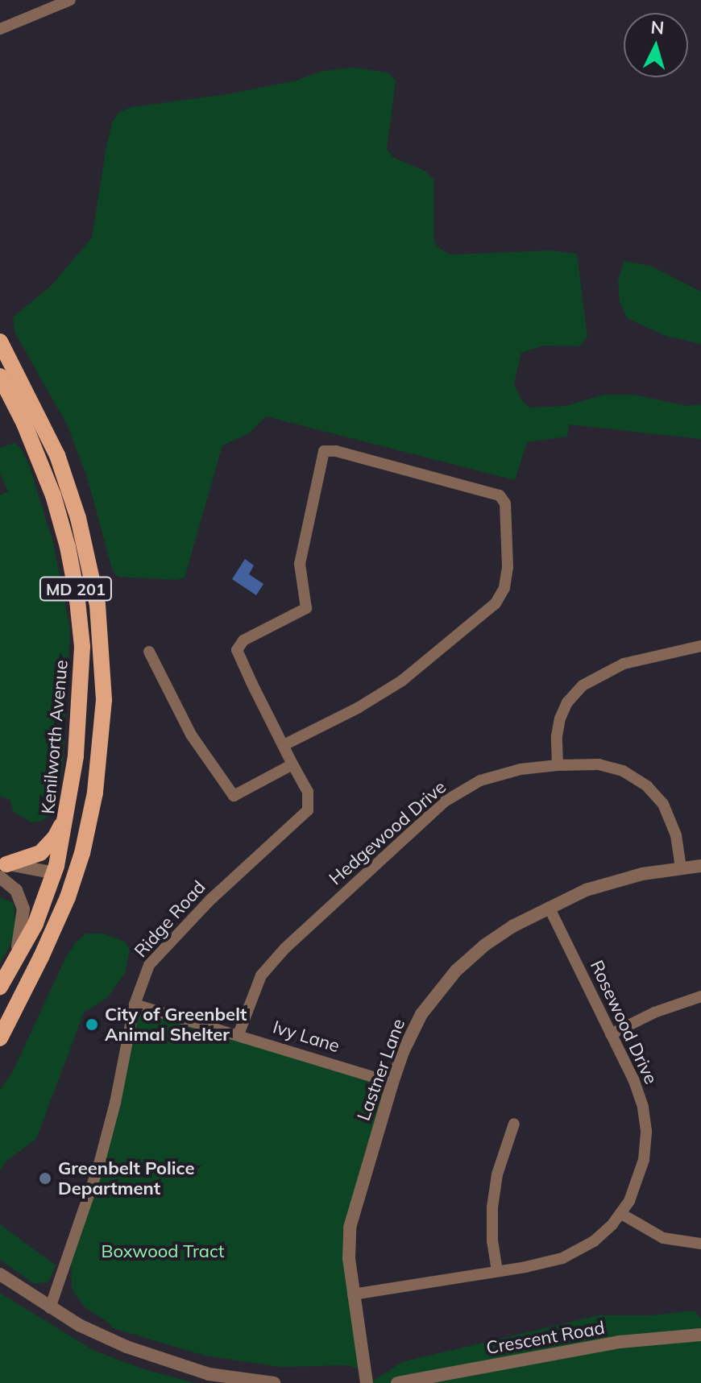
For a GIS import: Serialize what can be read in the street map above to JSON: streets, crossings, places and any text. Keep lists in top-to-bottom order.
{
  "streets": {
    "main road": ["MD 201", "Kenilworth Avenue"],
    "street": [
      "Hedgewood Drive",
      "Ridge Road",
      "Rosewood Drive",
      "Ivy Lane",
      "Lastner Lane",
      "Crescent Road"
    ]
  },
  "crossings": [
    ["Hedgewood Drive", "Ivy Lane"],
    ["Hedgewood Drive", "Lastner Lane"],
    ["Ridge Road", "Ivy Lane"],
    ["Rosewood Drive", "Lastner Lane"],
    ["Ivy Lane", "Lastner Lane"]
  ],
  "parks": ["Boxwood Tract"],
  "places": ["City of Greenbelt Animal Shelter", "Greenbelt Police Department"],
  "north": "top"
}
